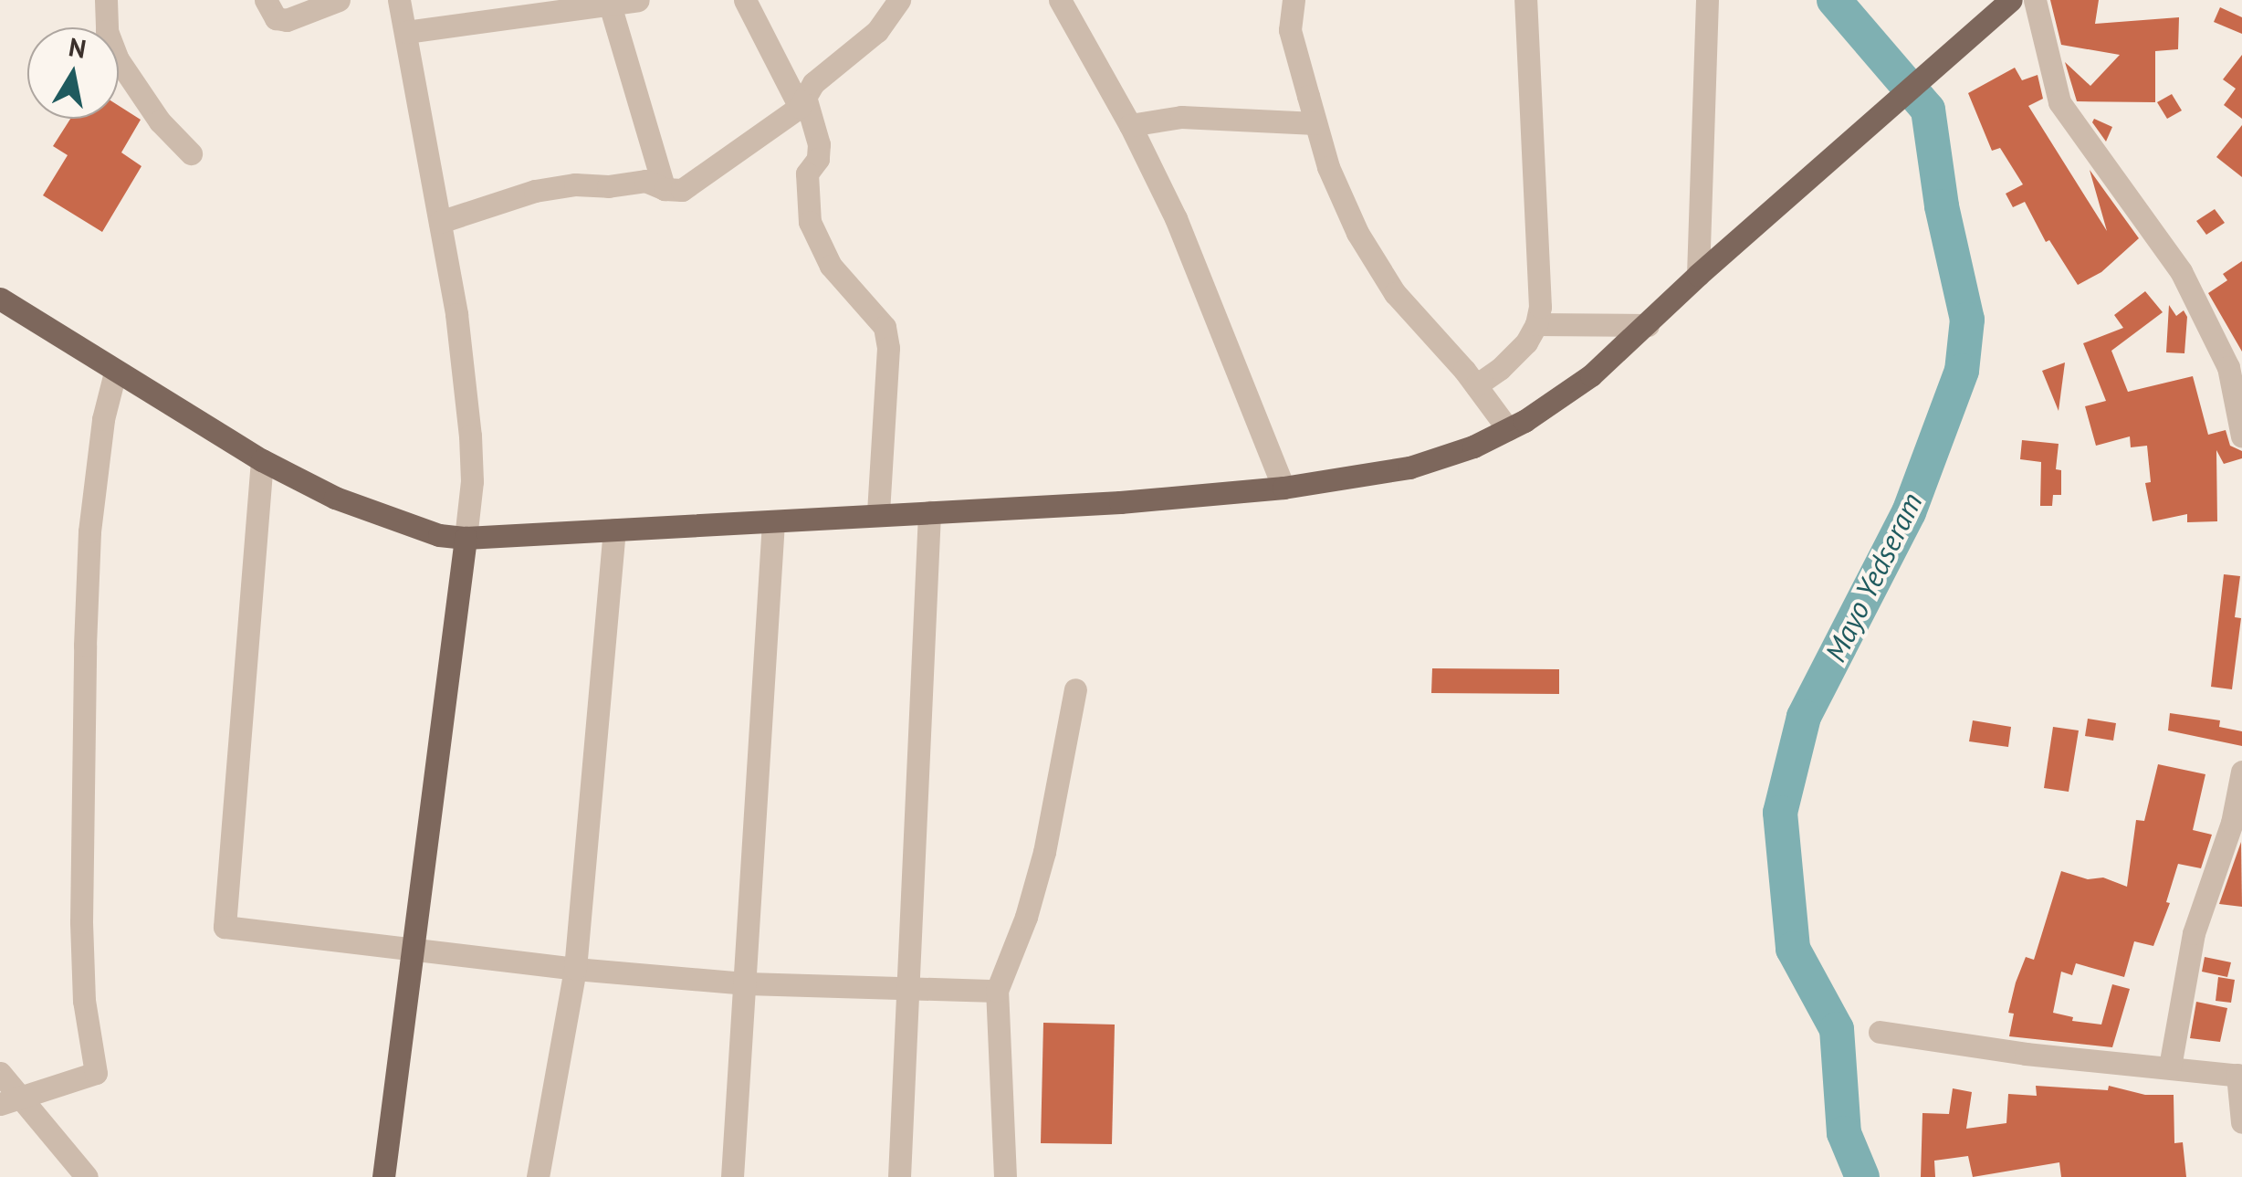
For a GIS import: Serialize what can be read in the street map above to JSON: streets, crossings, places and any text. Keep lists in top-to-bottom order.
{
  "water": ["Mayo Yedseram"],
  "north": "top"
}
